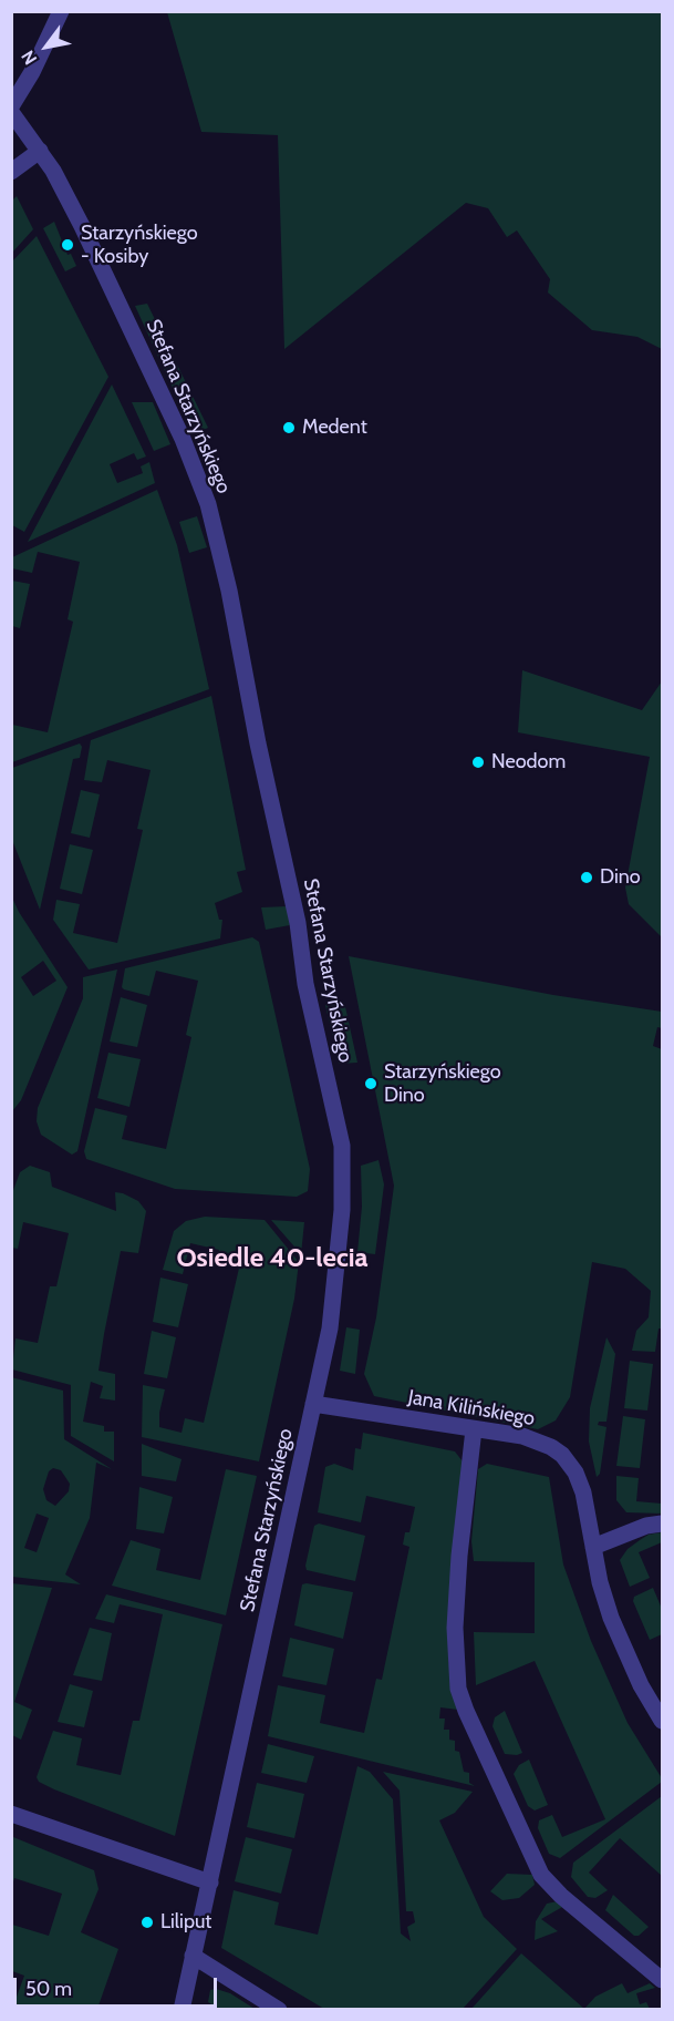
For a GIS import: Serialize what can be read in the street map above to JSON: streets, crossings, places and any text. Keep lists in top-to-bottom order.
{
  "streets": {
    "street": ["Stefana Starzyńskiego", "Jana Kilińskiego"]
  },
  "crossings": [
    ["Stefana Starzyńskiego", "Jana Kilińskiego"]
  ],
  "districts": ["Osiedle 40-lecia"],
  "places": [
    "Starzyńskiego - Kosiby",
    "Medent",
    "Neodom",
    "Dino",
    "Starzyńskiego Dino",
    "Liliput"
  ],
  "scale_bar": "50 m",
  "north": "bottom left"
}
